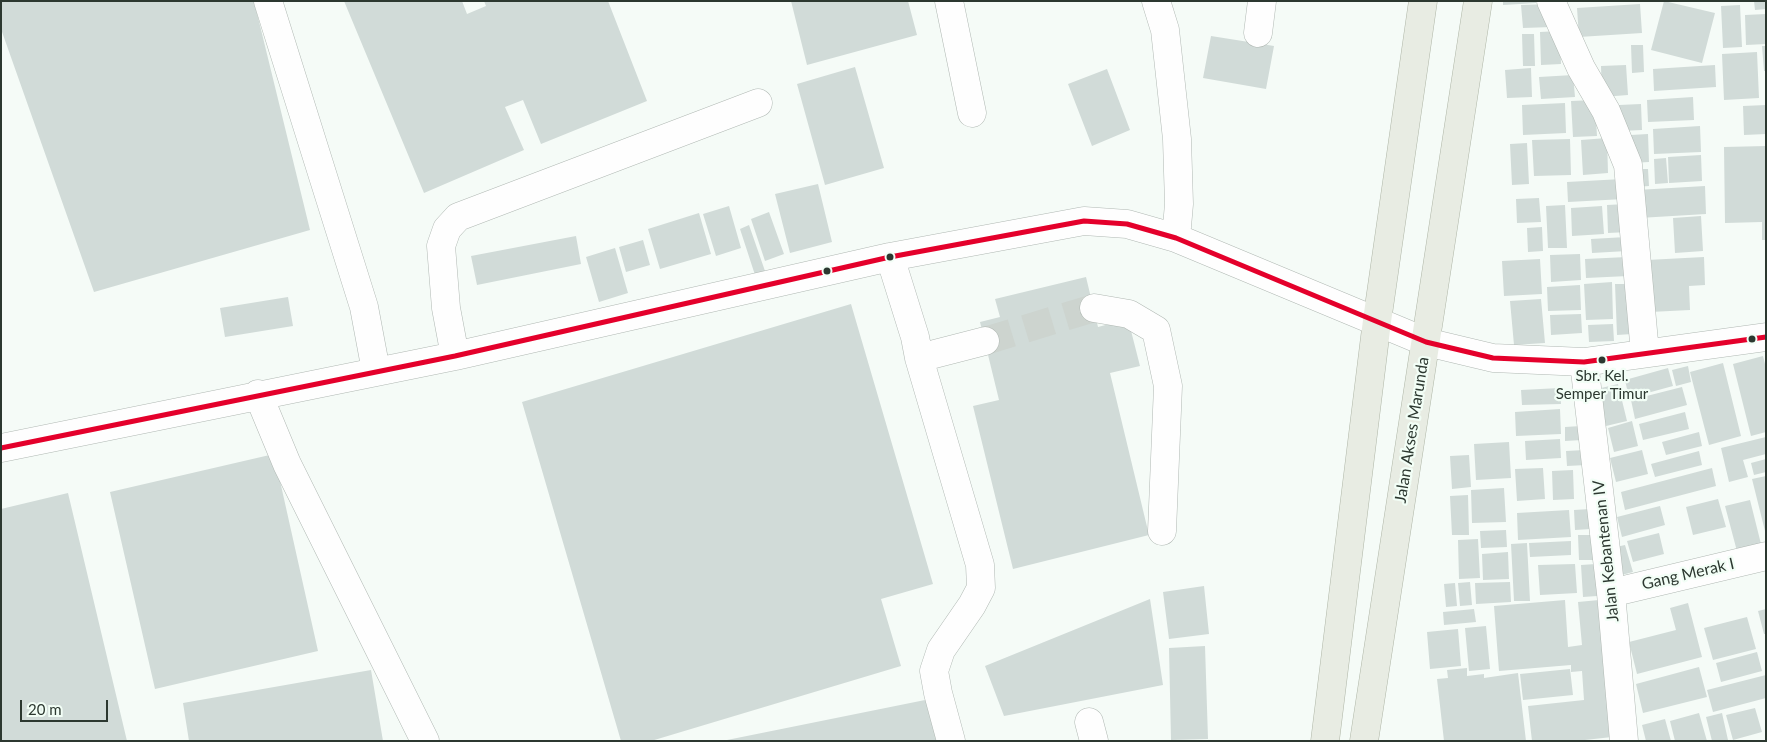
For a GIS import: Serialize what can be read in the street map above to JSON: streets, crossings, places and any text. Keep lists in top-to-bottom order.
{
  "streets": {
    "main road": ["Jalan Akses Marunda"],
    "street": ["Jalan Kebantenan IV", "Gang Merak I"]
  },
  "crossings": [
    ["Jalan Kebantenan IV", "Gang Merak I"]
  ],
  "places": ["Sbr. Kel. Semper Timur"],
  "lines": ["transit line 20"],
  "scale_bar": "20 m"
}
